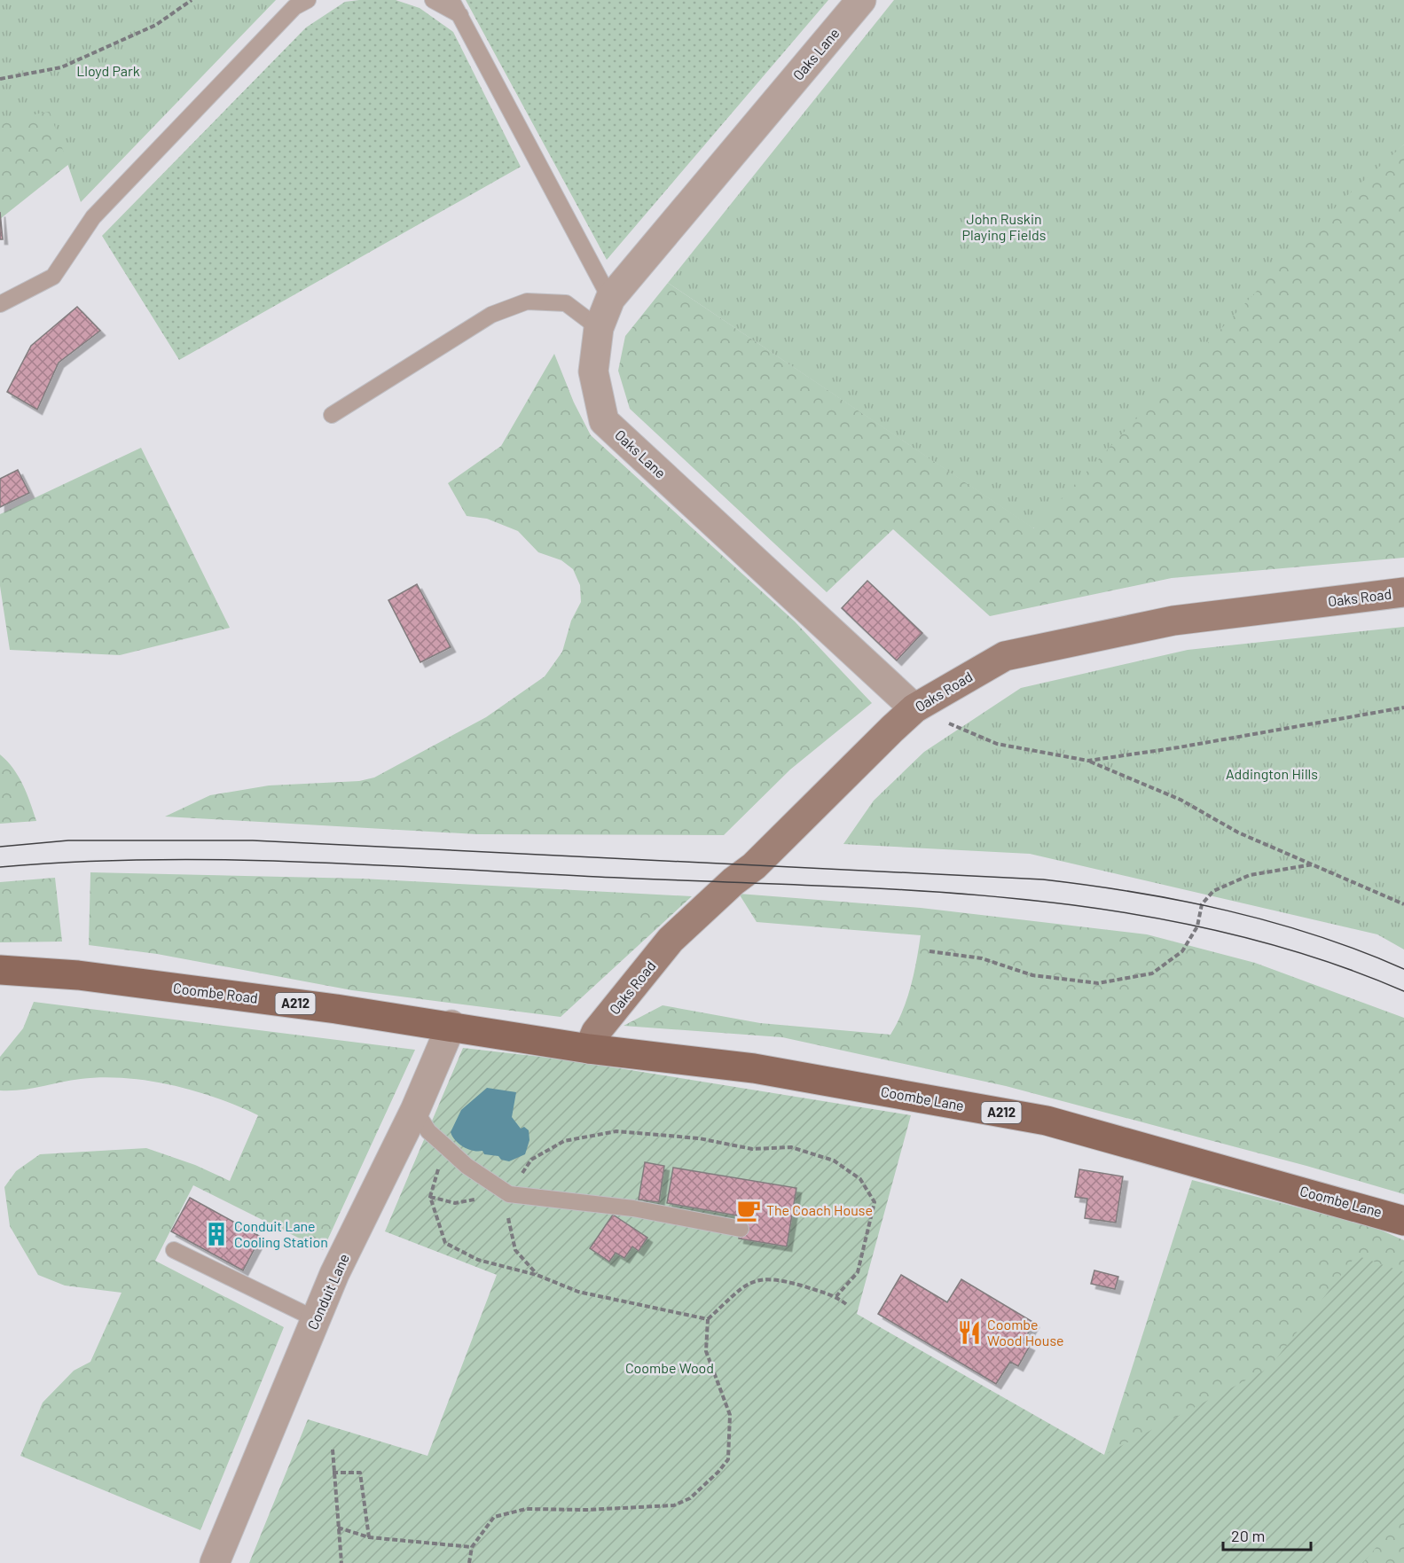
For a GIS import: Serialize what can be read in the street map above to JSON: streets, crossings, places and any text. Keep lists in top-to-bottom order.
{
  "streets": {
    "main road": ["Coombe Road", "A212", "Coombe Lane"],
    "street": ["Oaks Lane", "Oaks Road", "Conduit Lane"]
  },
  "crossings": [
    ["Oaks Lane", "Oaks Road"],
    ["Oaks Road", "Coombe Road"],
    ["Oaks Road", "Coombe Lane"],
    ["Coombe Road", "Coombe Lane"],
    ["Coombe Road", "Conduit Lane"]
  ],
  "parks": [
    "Lloyd Park",
    "John Ruskin Playing Fields",
    "Addington Hills",
    "Coombe Wood"
  ],
  "places": {
    "cafe": ["The Coach House"],
    "building": ["Conduit Lane Cooling Station"],
    "restaurant": ["Coombe Wood House"]
  },
  "scale_bar": "20 m"
}
